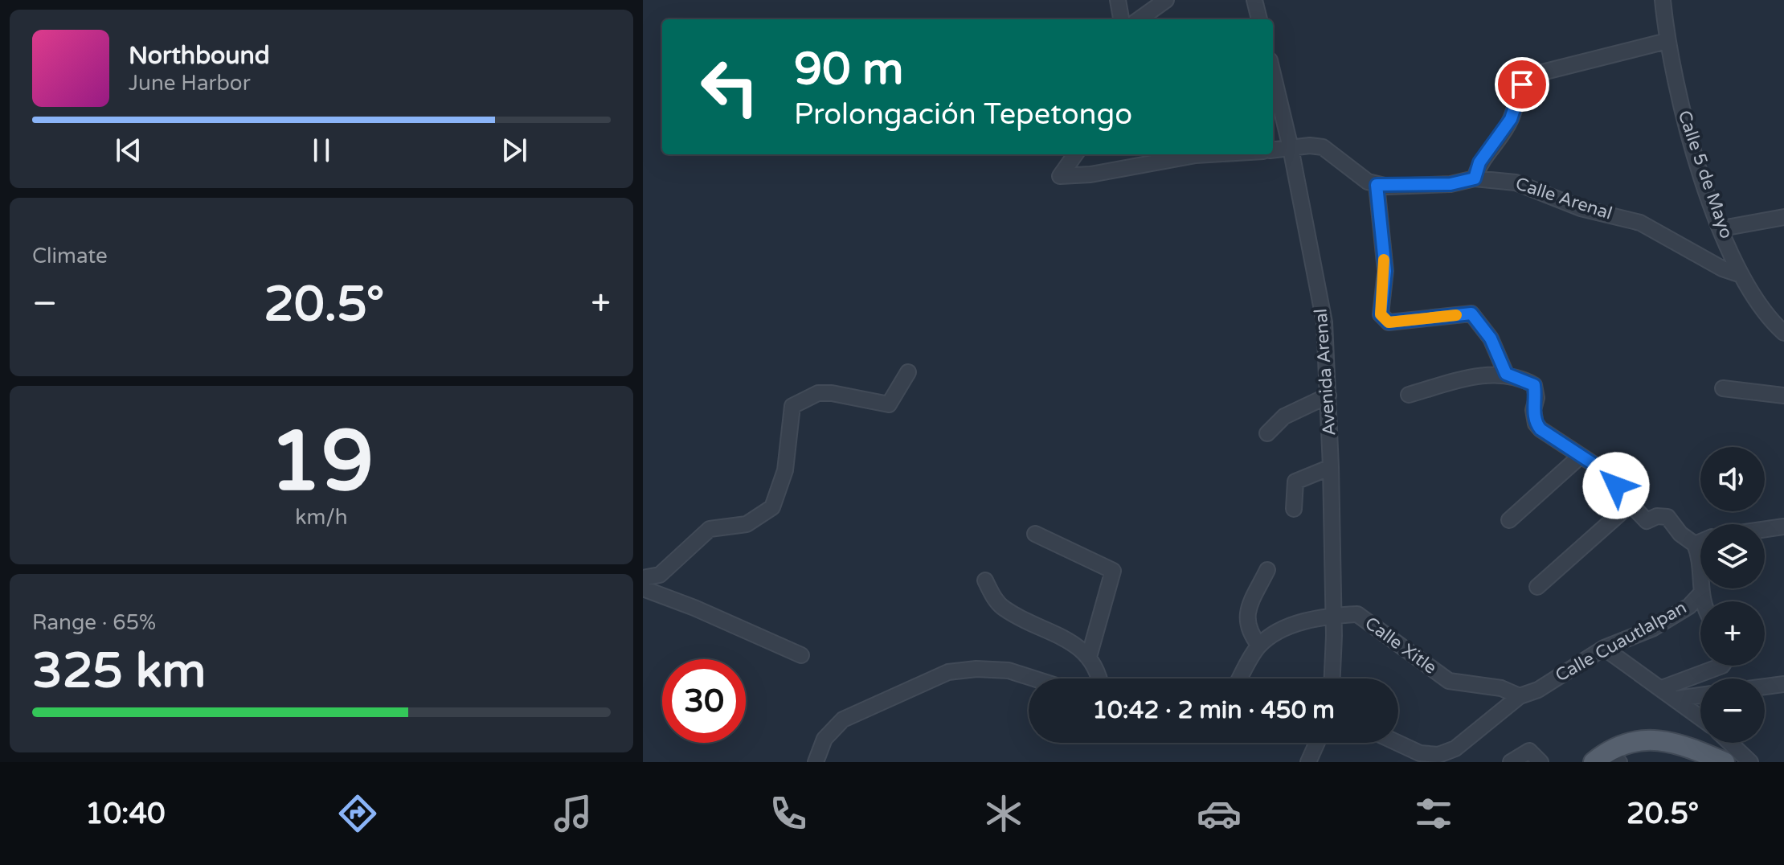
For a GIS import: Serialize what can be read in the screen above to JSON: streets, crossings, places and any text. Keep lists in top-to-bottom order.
{
  "streets": {
    "street": [
      "Calle 5 de Mayo",
      "Calle Arenal",
      "Avenida Arenal",
      "Calle Cuautlalpan",
      "Calle Xitle"
    ]
  },
  "crossings": [
    ["Calle 5 de Mayo", "Calle Arenal"],
    ["Avenida Arenal", "Calle Xitle"],
    ["Calle Cuautlalpan", "Calle Xitle"]
  ],
  "page": {
    "turn": ["90 m", "Prolongación Tepetongo"],
    "song": ["Northbound", "June Harbor"],
    "tile": [
      "Climate",
      ["19", "km/h"],
      ["Range · 65%", "325 km"]
    ],
    "heat": ["−", "20.5°", "+"],
    "map_buttons": ["+", "−"],
    "limit": "30",
    "trip": "10:42 · 2 min · 450 m",
    "tabs": ["10:40", "20.5°"]
  }
}
